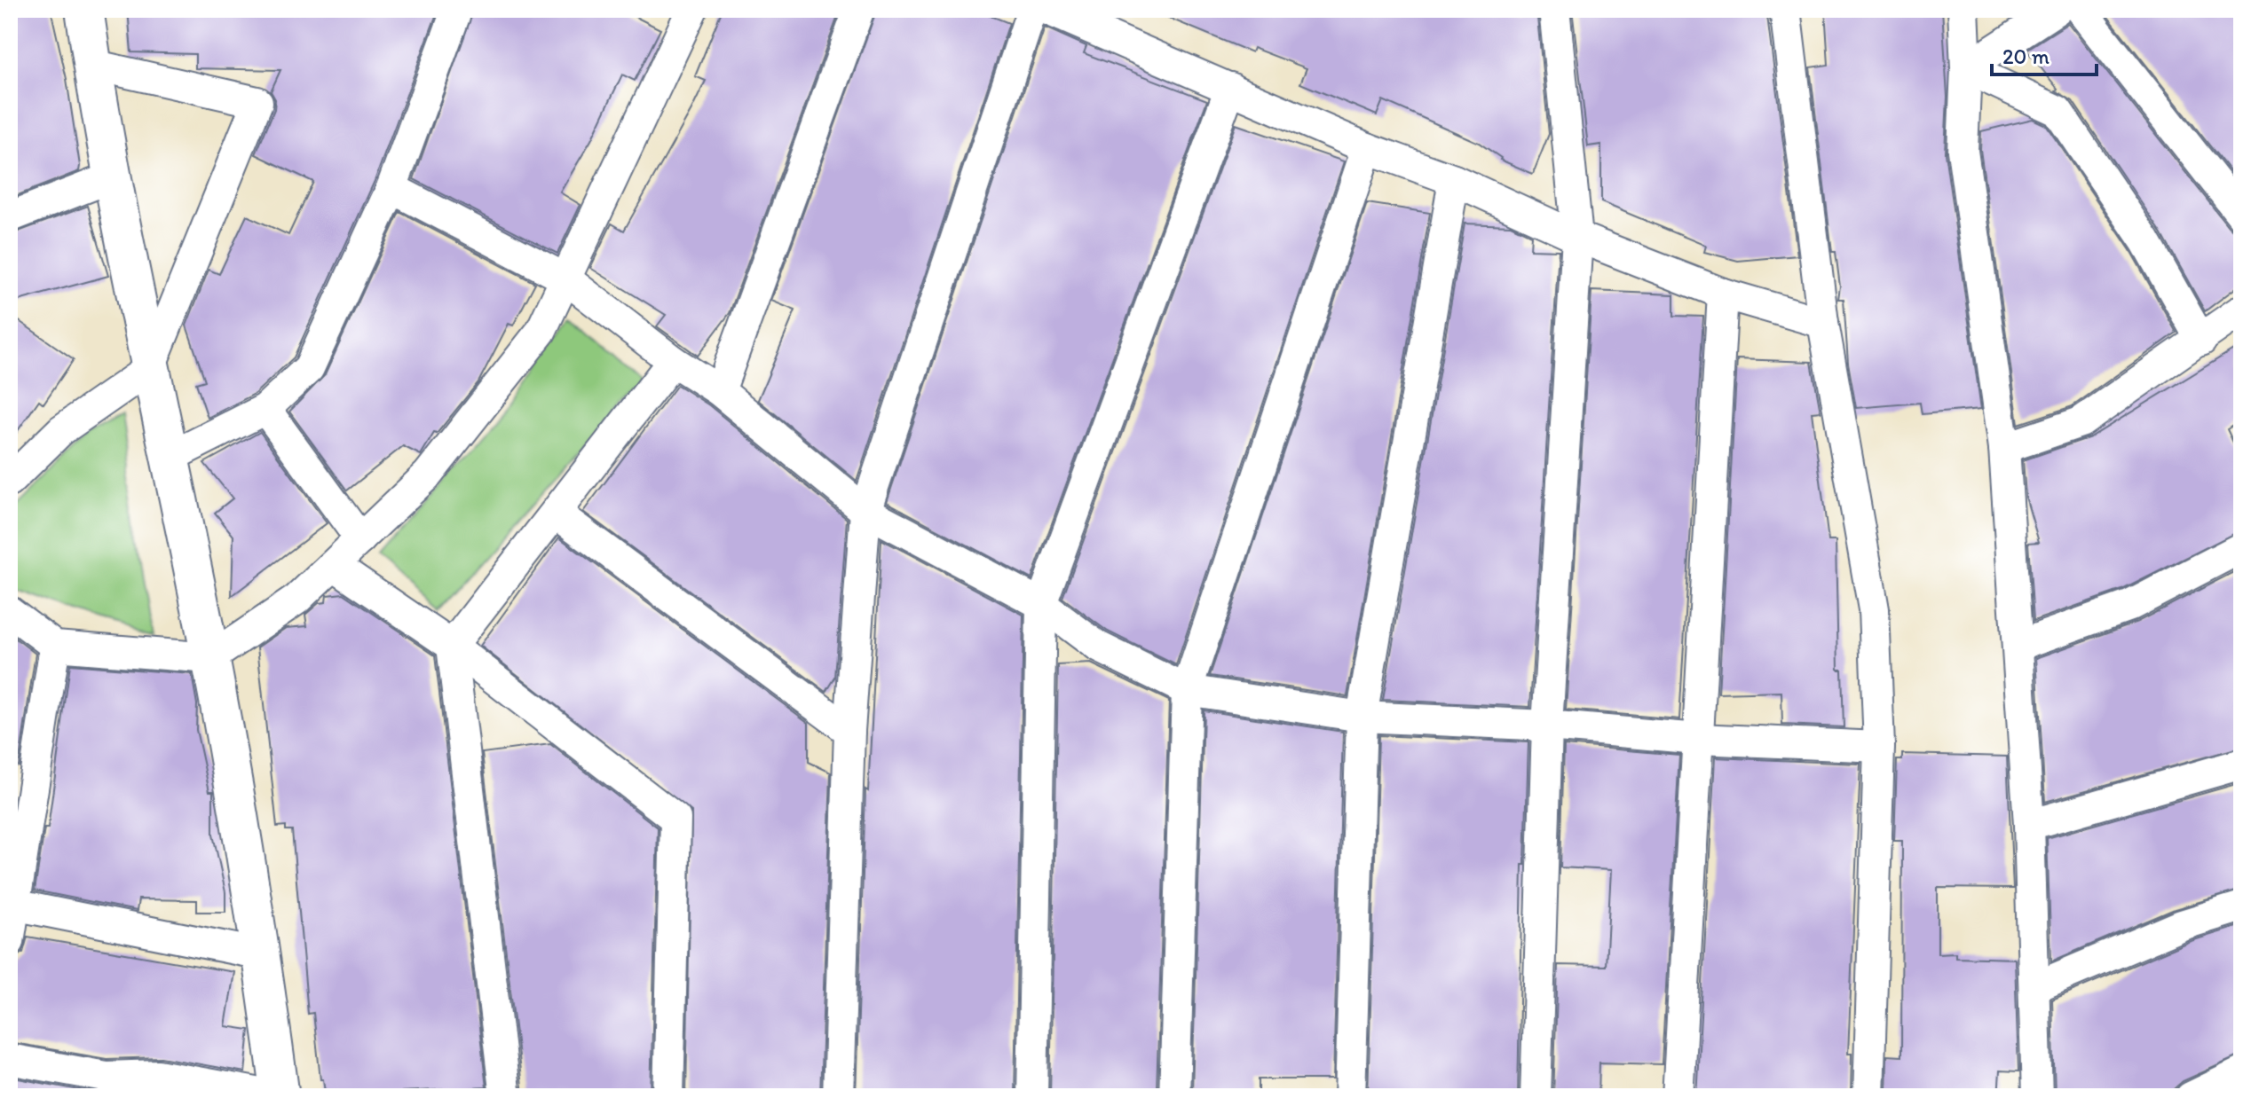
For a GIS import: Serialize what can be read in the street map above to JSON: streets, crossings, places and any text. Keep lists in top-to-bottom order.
{
  "scale_bar": "20 m"
}
